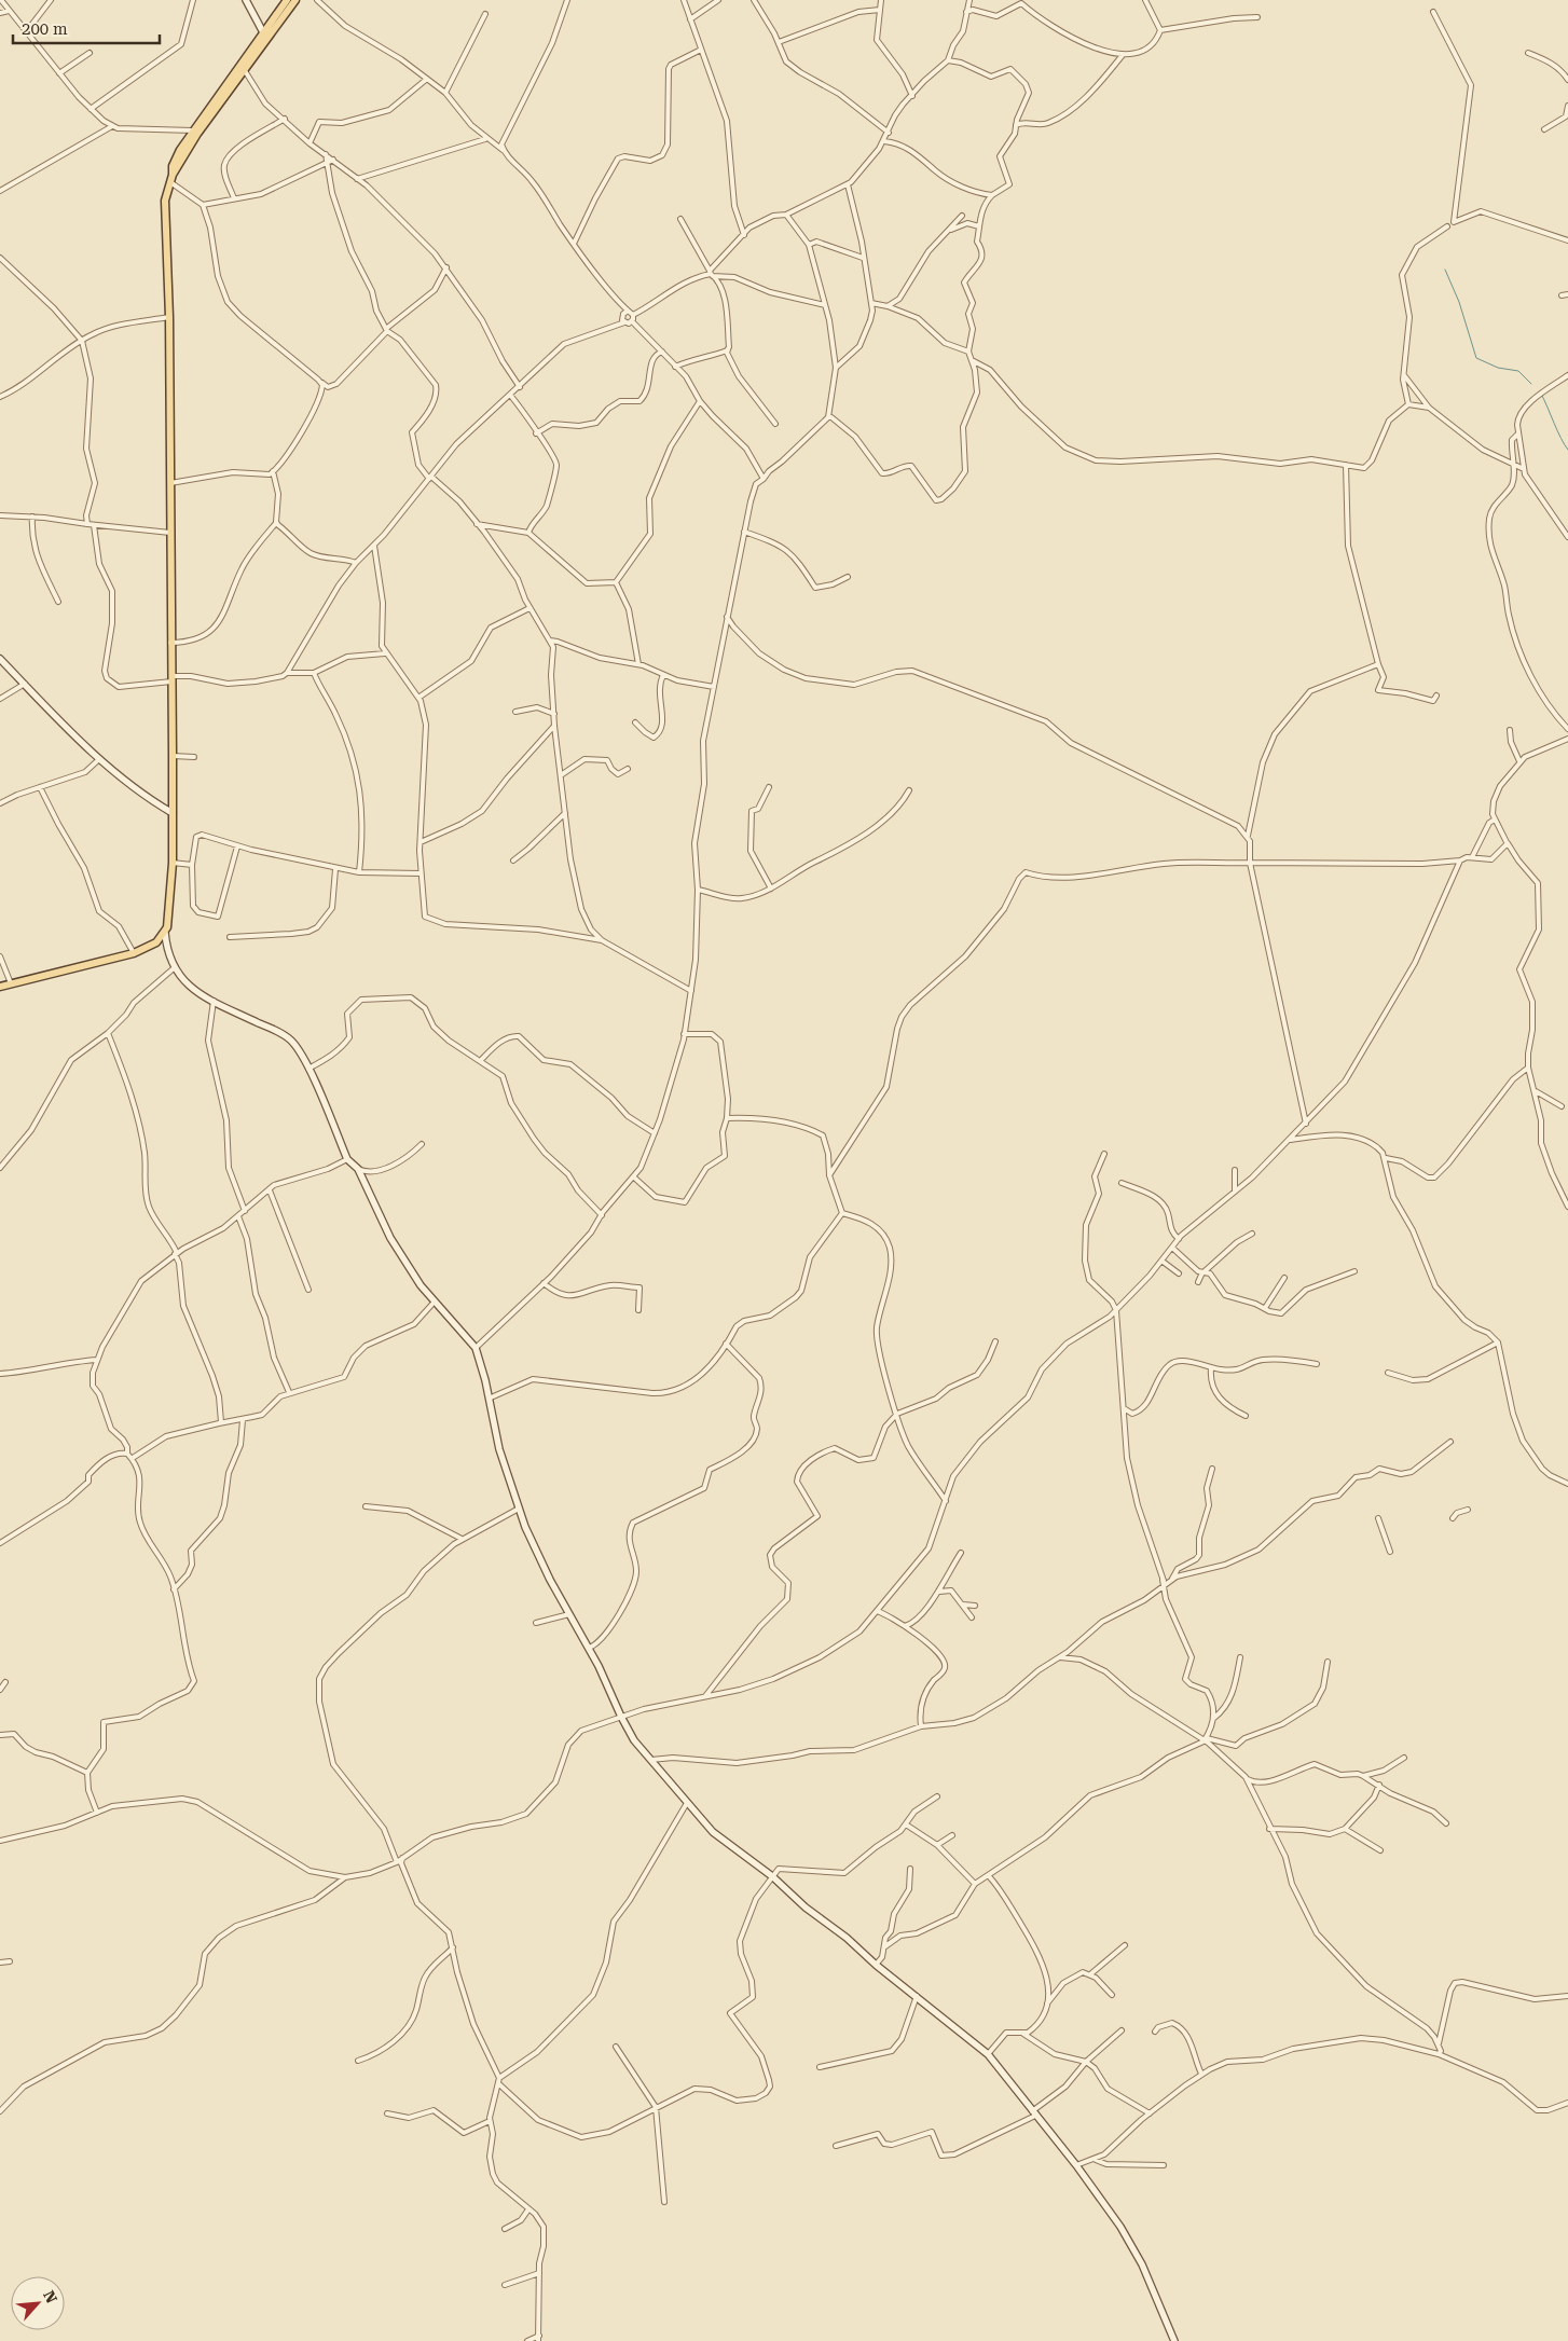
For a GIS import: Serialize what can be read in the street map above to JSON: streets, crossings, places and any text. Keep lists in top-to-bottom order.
{
  "scale_bar": "200 m",
  "north": "top right"
}
